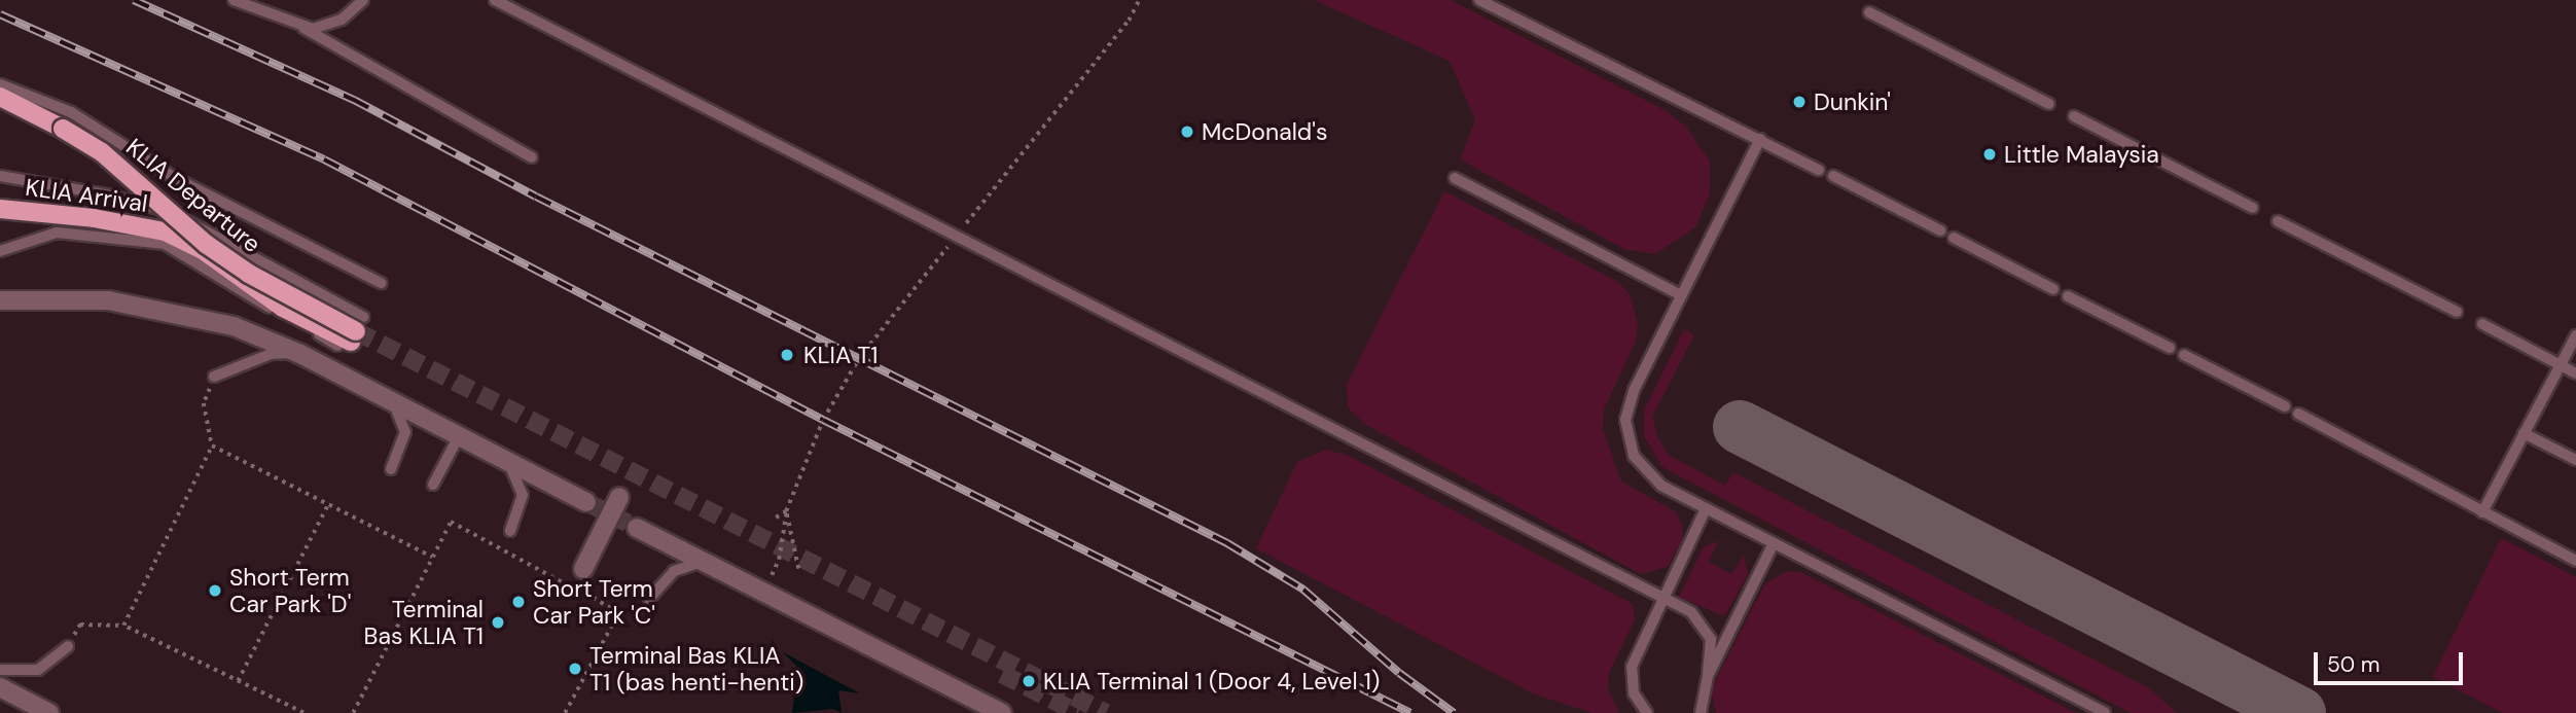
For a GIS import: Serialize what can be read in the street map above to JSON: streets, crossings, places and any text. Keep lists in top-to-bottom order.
{
  "streets": {
    "main road": ["KLIA Arrival", "KLIA Departure"]
  },
  "crossings": [
    ["KLIA Arrival", "KLIA Departure"]
  ],
  "places": [
    "Dunkin'",
    "McDonald's",
    "Little Malaysia",
    "KLIA T1",
    "Short Term Car Park 'D'",
    "Short Term Car Park 'C'",
    "Terminal Bas KLIA T1",
    "Terminal Bas KLIA T1 (bas henti-henti)",
    "KLIA Terminal 1 (Door 4, Level 1)"
  ],
  "scale_bar": "50 m"
}
